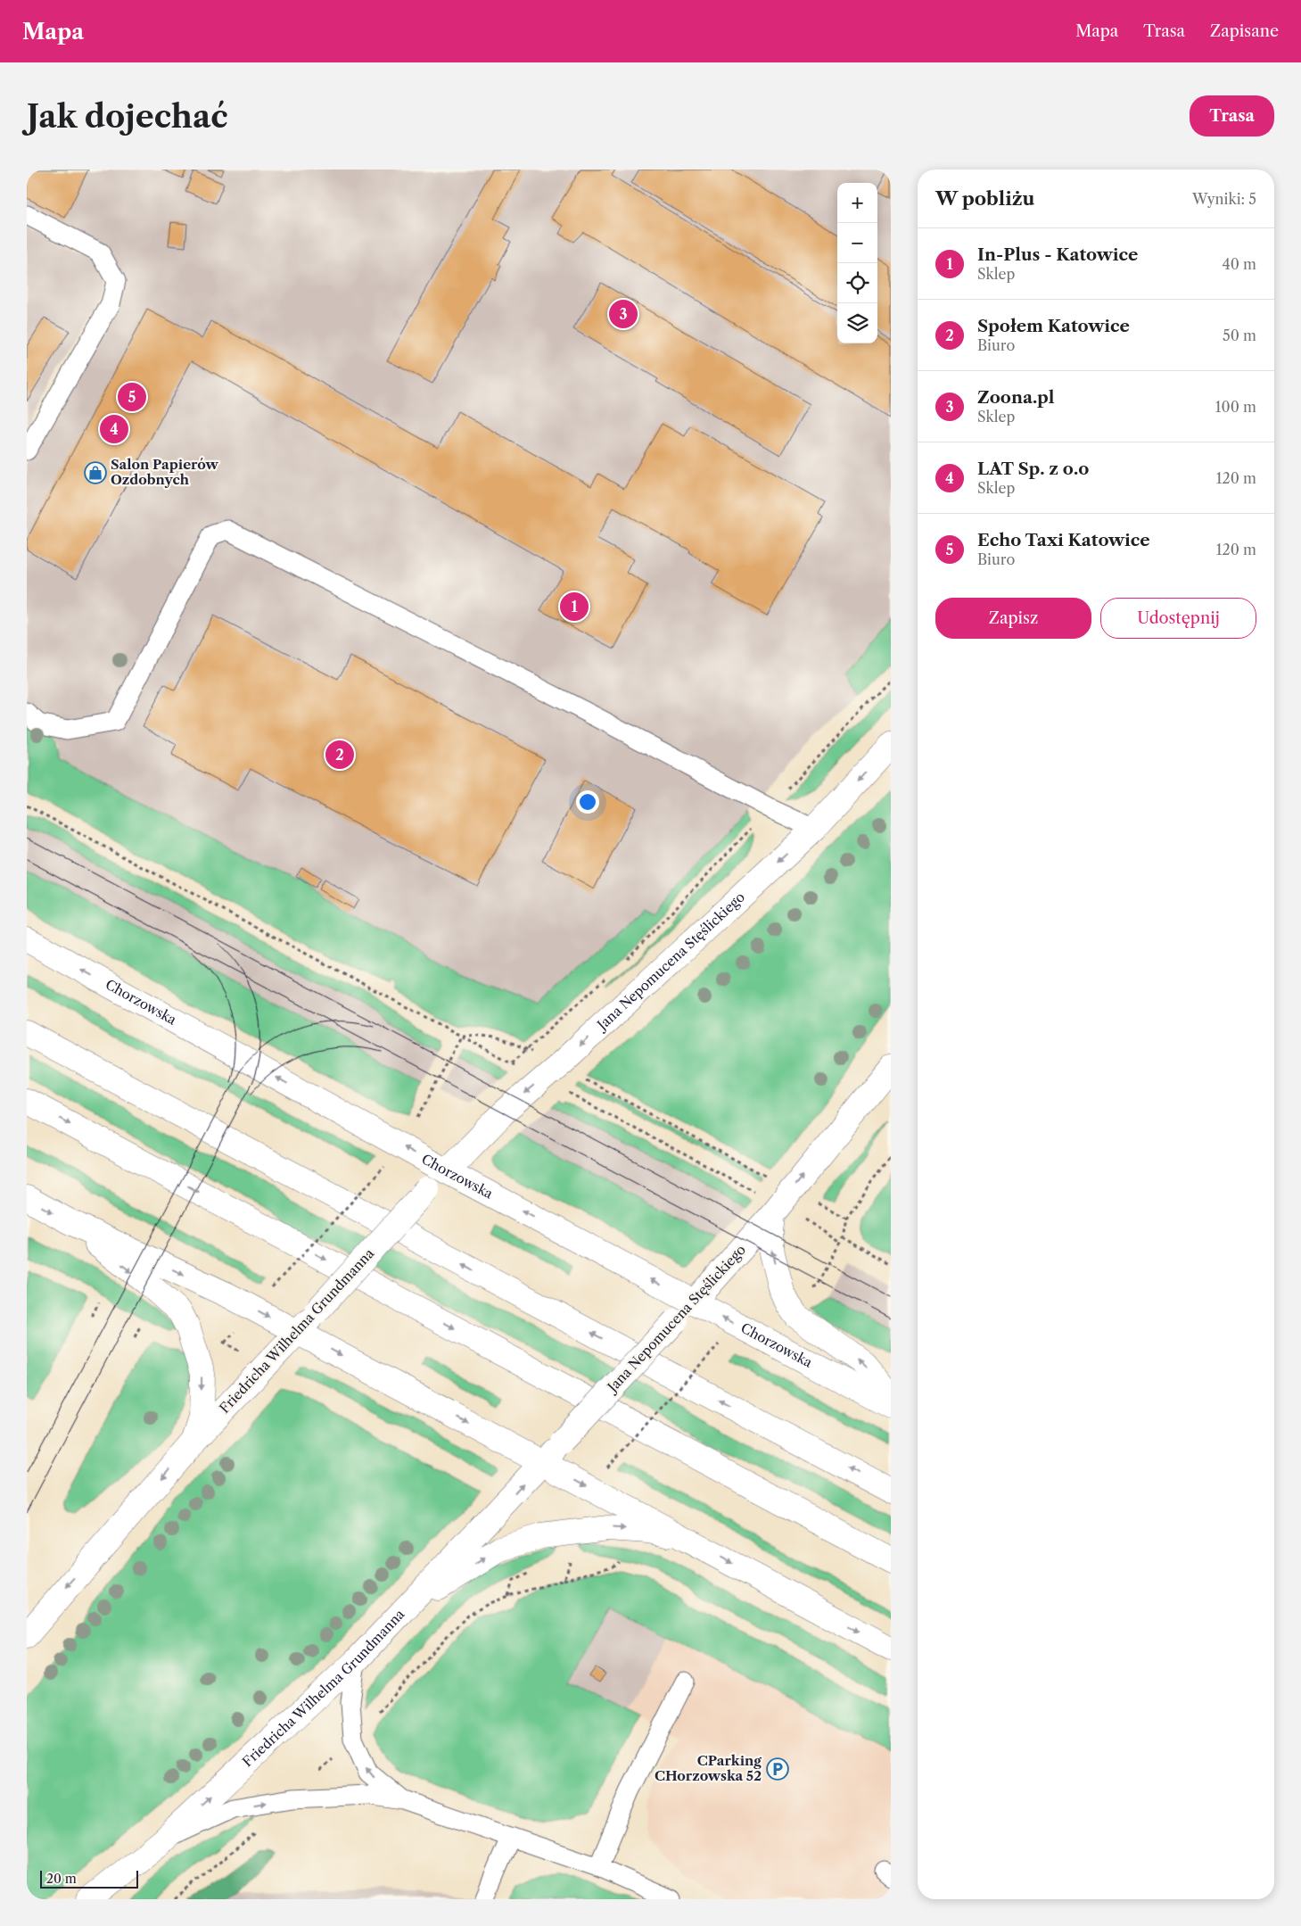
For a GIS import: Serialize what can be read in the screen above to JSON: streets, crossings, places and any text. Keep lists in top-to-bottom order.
{
  "streets": {
    "main road": ["Jana Nepomucena Stęślickiego", "Chorzowska", "Friedricha Wilhelma Grundmanna"]
  },
  "crossings": [
    ["Jana Nepomucena Stęślickiego", "Chorzowska"],
    ["Jana Nepomucena Stęślickiego", "Friedricha Wilhelma Grundmanna"],
    ["Chorzowska", "Friedricha Wilhelma Grundmanna"]
  ],
  "places": {
    "shop": ["Salon Papierów Ozdobnych"],
    "parking": ["CParking CHorzowska 52"]
  },
  "scale_bar": "20 m",
  "page": {
    "header": "Mapa",
    "nav": ["Mapa", "Trasa", "Zapisane"],
    "buttons": [
      "Trasa",
      ["Zapisz", "Udostępnij"]
    ],
    "title": "Jak dojechać",
    "heading": ["W pobliżu", "Wyniki: 5"],
    "map_buttons": ["+", "−"],
    "list": [
      {
        "mark": "1",
        "name": "In-Plus - Katowice",
        "note": "Sklep",
        "value": "40 m"
      },
      {
        "mark": "2",
        "name": "Społem Katowice",
        "note": "Biuro",
        "value": "50 m"
      },
      {
        "mark": "3",
        "name": "Zoona.pl",
        "note": "Sklep",
        "value": "100 m"
      },
      {
        "mark": "4",
        "name": "LAT Sp. z o.o",
        "note": "Sklep",
        "value": "120 m"
      },
      {
        "mark": "5",
        "name": "Echo Taxi Katowice",
        "note": "Biuro",
        "value": "120 m"
      }
    ],
    "pins": [
      "3",
      "5",
      "4",
      "1",
      "2"
    ],
    "scale": "20 m"
  }
}
